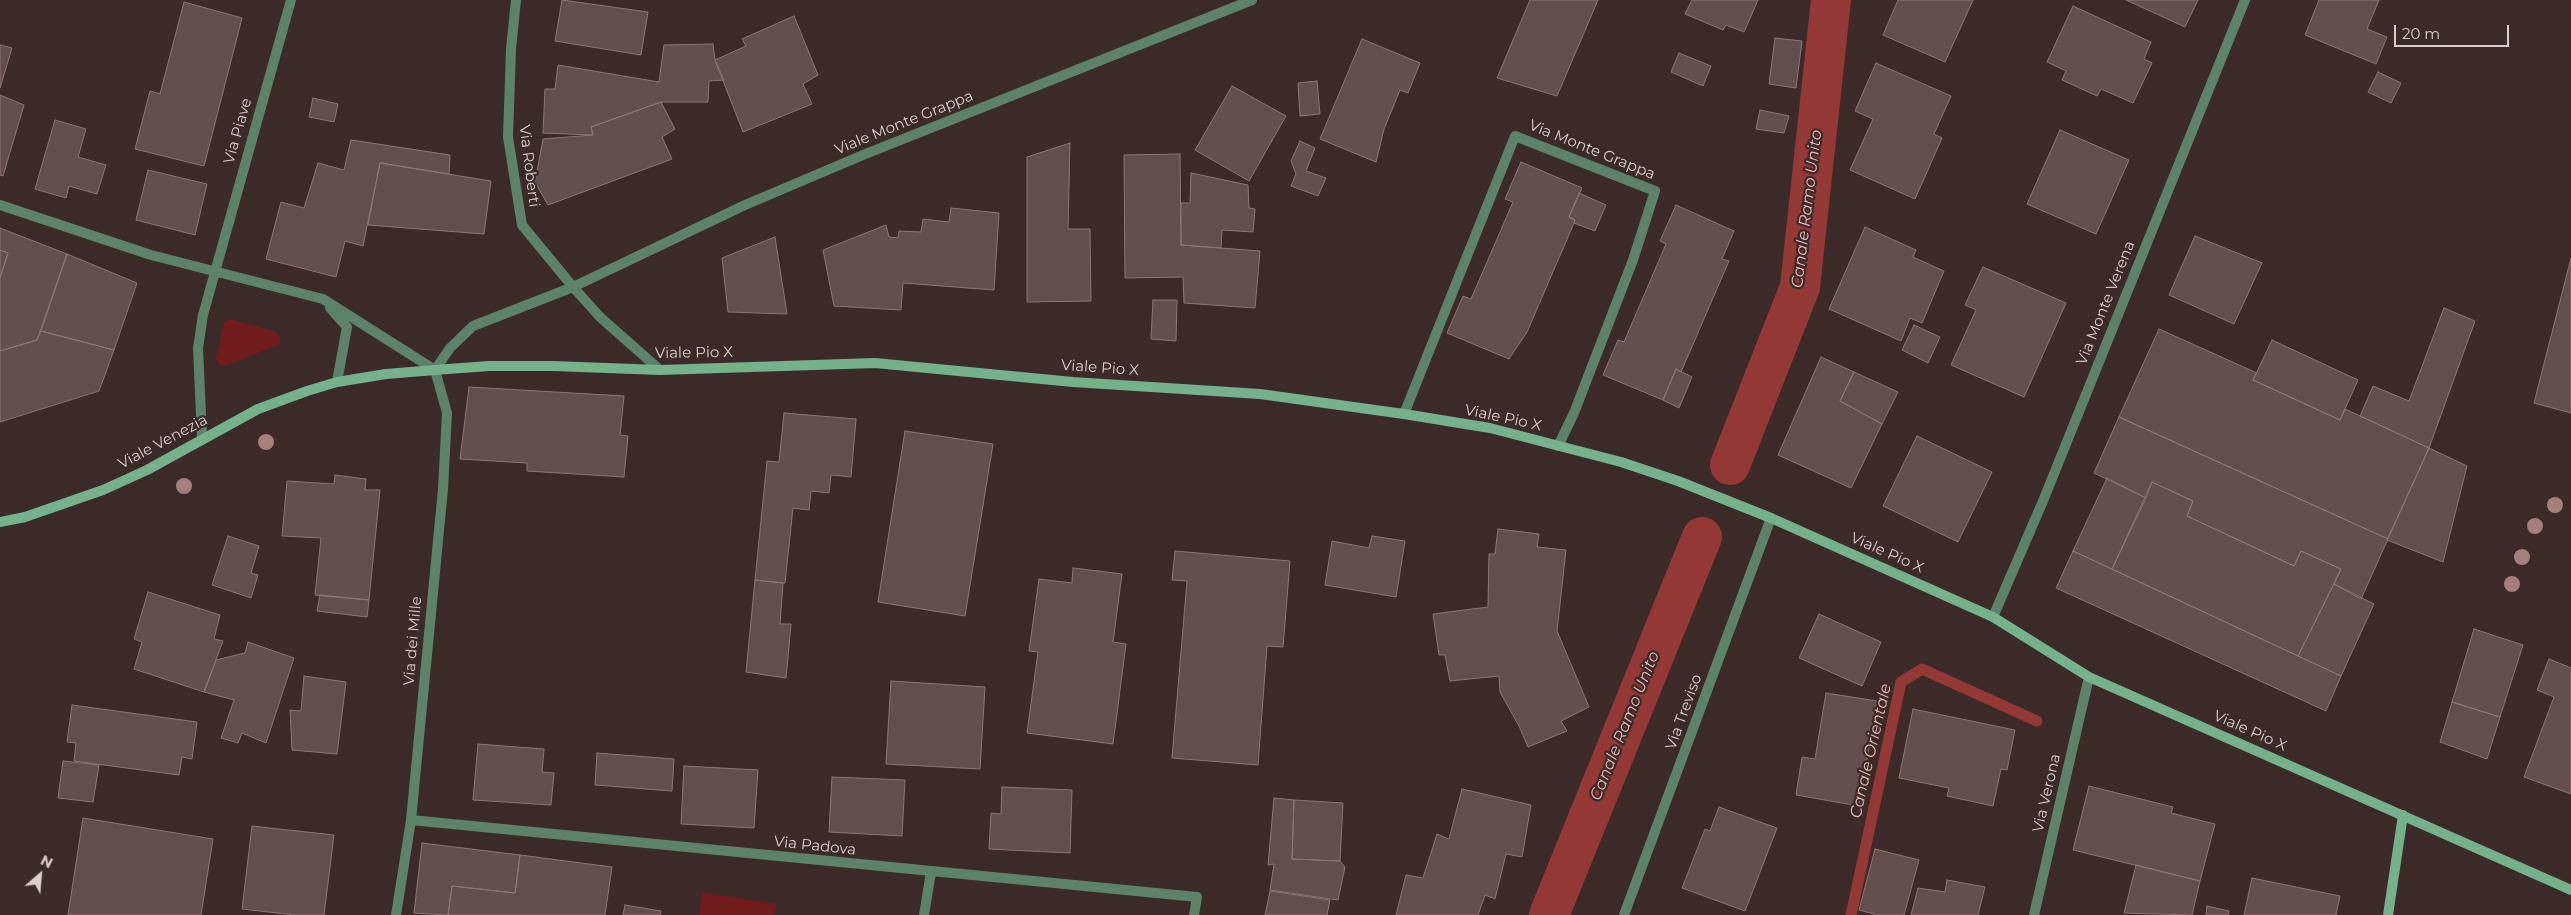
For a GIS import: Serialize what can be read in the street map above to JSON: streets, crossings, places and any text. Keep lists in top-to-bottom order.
{
  "streets": {
    "main road": ["Viale Pio X", "Viale Venezia"],
    "street": [
      "Viale Monte Grappa",
      "Via Piave",
      "Via Monte Grappa",
      "Via Roberti",
      "Via Monte Verena",
      "Via dei Mille",
      "Via Treviso",
      "Via Verona",
      "Via Padova"
    ]
  },
  "crossings": [
    ["Viale Monte Grappa", "Via Roberti"],
    ["Viale Monte Grappa", "Viale Pio X"],
    ["Viale Monte Grappa", "Via dei Mille"],
    ["Via Piave", "Viale Venezia"],
    ["Via Monte Grappa", "Viale Pio X"],
    ["Via Monte Verena", "Viale Pio X"],
    ["Viale Pio X", "Viale Venezia"],
    ["Viale Pio X", "Via dei Mille"],
    ["Viale Pio X", "Via Treviso"],
    ["Viale Pio X", "Via Verona"],
    ["Via dei Mille", "Via Padova"]
  ],
  "water": ["Canale Ramo Unito", "Canale Orientale"],
  "scale_bar": "20 m",
  "north": "top right"
}
